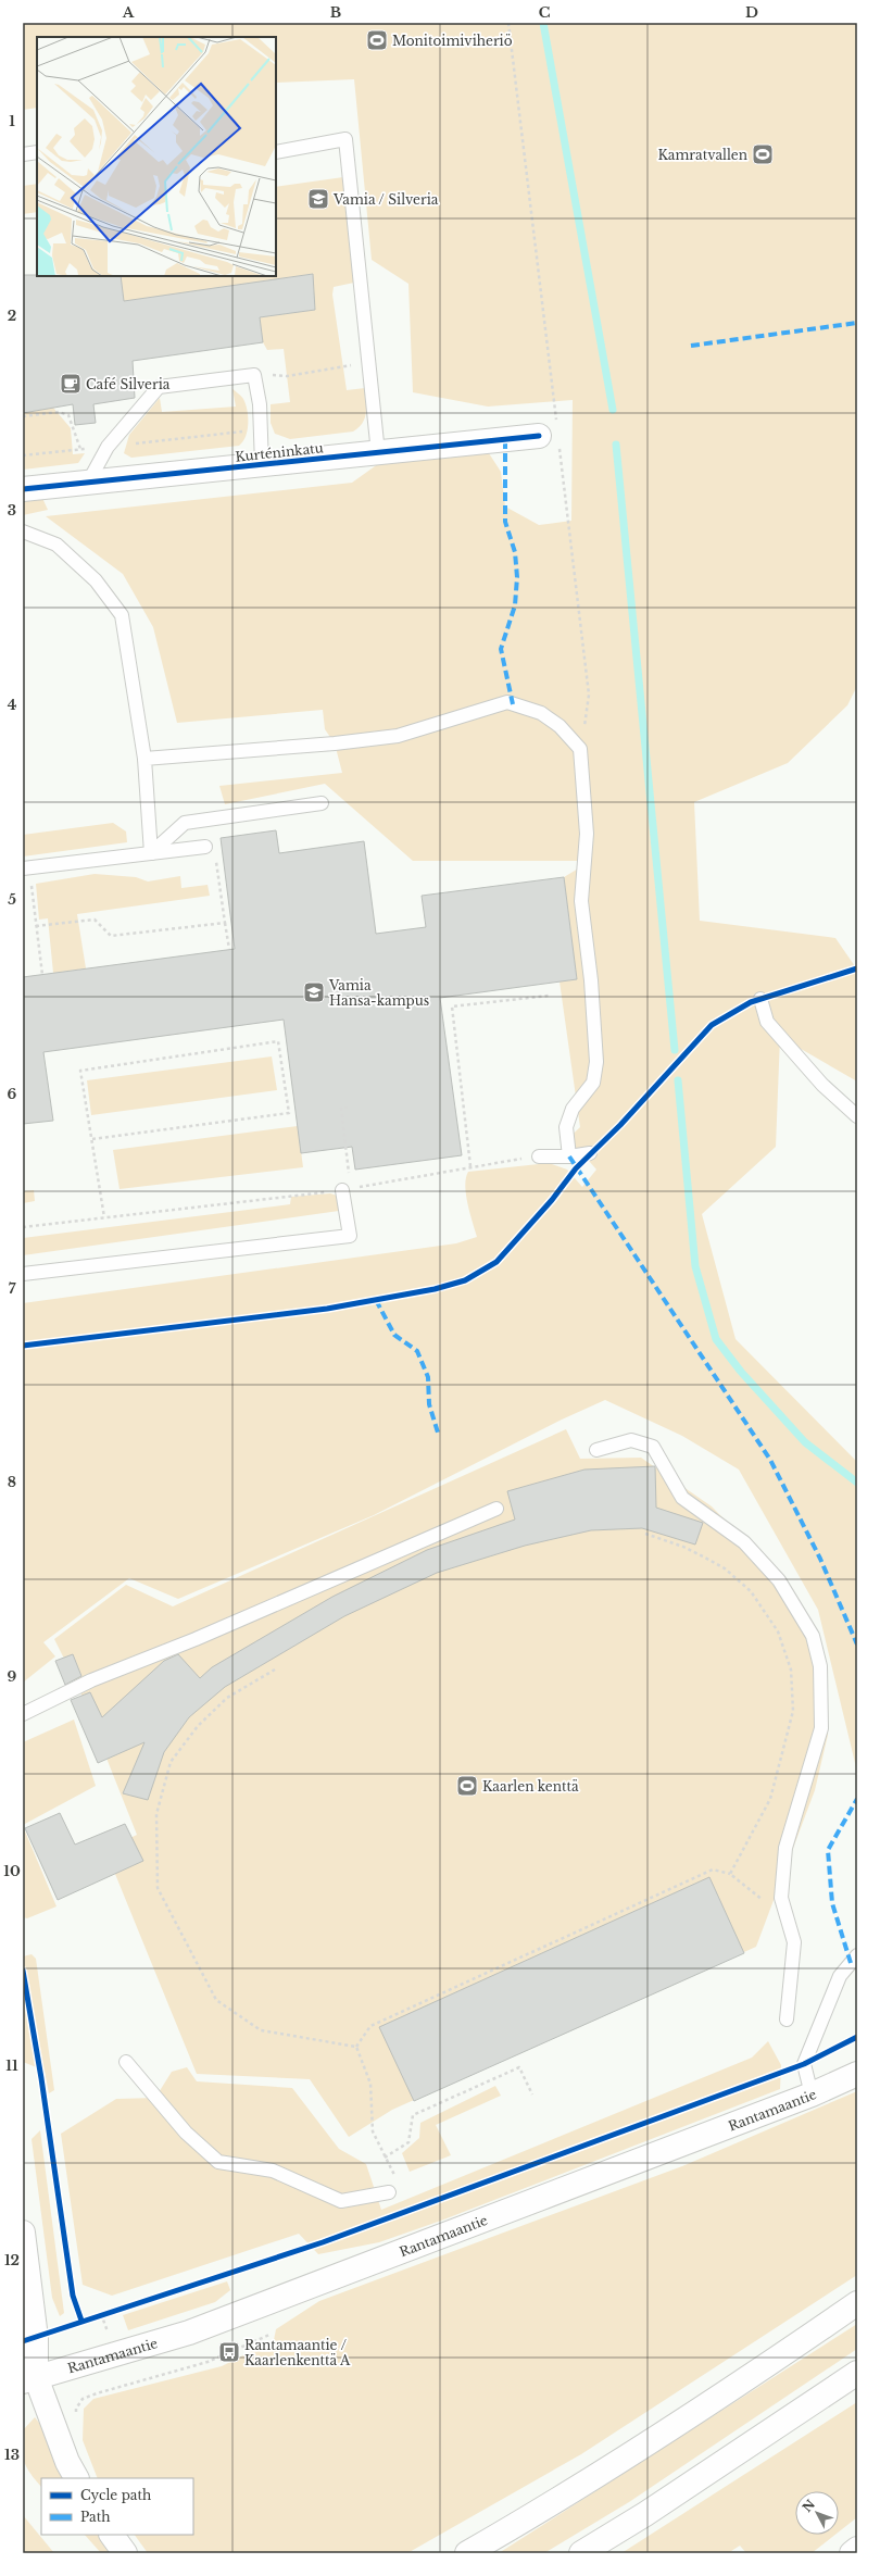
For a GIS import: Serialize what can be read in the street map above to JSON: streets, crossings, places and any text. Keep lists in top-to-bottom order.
{
  "streets": {
    "main road": ["Kurténinkatu", "Rantamaantie"]
  },
  "places": {
    "sports": ["Monitoimiviheriö", "Kamratvallen", "Kaarlen kenttä"],
    "school or university": ["Vamia / Silveria", "Vamia Hansa-kampus"],
    "cafe": ["Café Silveria"],
    "bus stop": ["Rantamaantie / Kaarlenkenttä A"]
  },
  "legend": ["Cycle path", "Path"],
  "north": "top left",
  "grid": {
    "columns": [
      "A",
      "B",
      "C",
      "D"
    ],
    "rows": [
      "1",
      "2",
      "3",
      "4",
      "5",
      "6",
      "7",
      "8",
      "9",
      "10",
      "11",
      "12",
      "13"
    ]
  }
}
